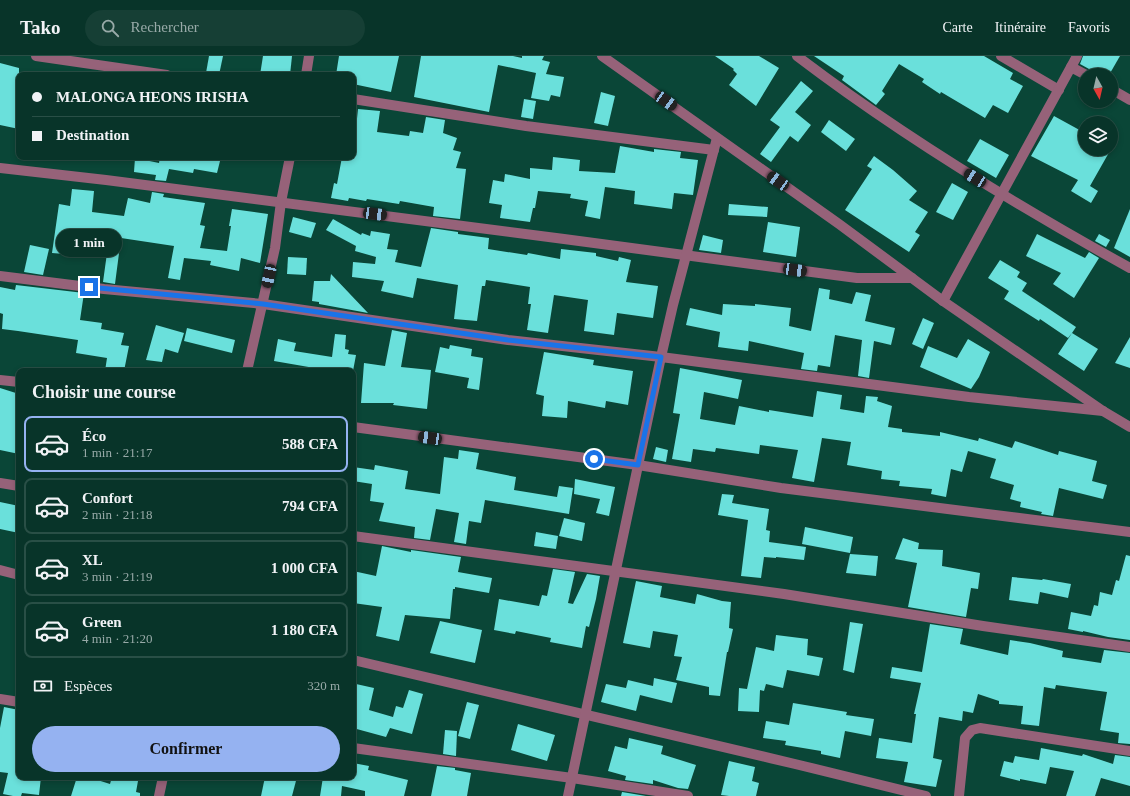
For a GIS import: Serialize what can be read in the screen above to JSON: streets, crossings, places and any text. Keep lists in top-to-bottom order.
{
  "north": "bottom",
  "page": {
    "header": "Tako",
    "search": "Rechercher",
    "nav": ["Carte", "Itinéraire", "Favoris"],
    "banner": ["MALONGA HEONS IRISHA", "Destination"],
    "bubble": "1 min",
    "heading": "Choisir une course",
    "list": [
      {
        "name": "Éco",
        "note": "1 min · 21:17",
        "value": "588 CFA"
      },
      {
        "name": "Confort",
        "note": "2 min · 21:18",
        "value": "794 CFA"
      },
      {
        "name": "XL",
        "note": "3 min · 21:19",
        "value": "1 000 CFA"
      },
      {
        "name": "Green",
        "note": "4 min · 21:20",
        "value": "1 180 CFA"
      }
    ],
    "pay": ["Espèces", "320 m"],
    "buttons": "Confirmer"
  }
}
